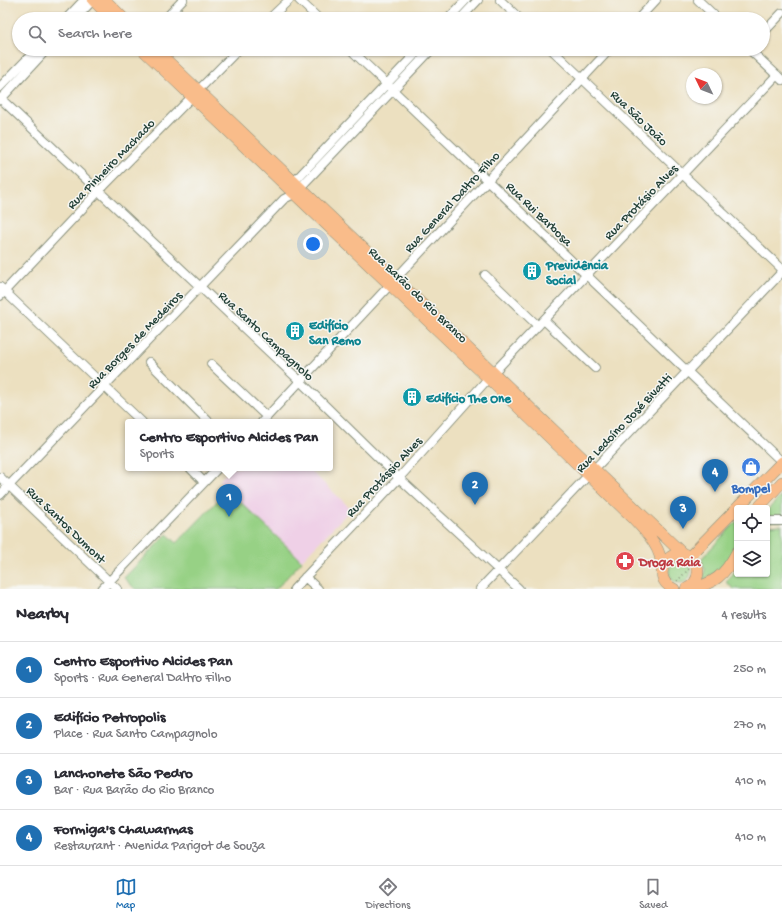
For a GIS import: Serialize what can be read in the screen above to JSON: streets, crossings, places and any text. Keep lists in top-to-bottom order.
{
  "streets": {
    "main road": ["Rua Barão do Rio Branco"],
    "street": [
      "Rua São João",
      "Rua Pinheiro Machado",
      "Rua General Daltro Filho",
      "Rua Protásio Alves",
      "Rua Rui Barbosa",
      "Rua Santo Campagnolo",
      "Rua Borges de Medeiros",
      "Rua Ledoíno José Bivatti",
      "Rua Protássio Alves",
      "Rua Santos Dumont"
    ]
  },
  "crossings": [
    ["Rua São João", "Rua General Daltro Filho"],
    ["Rua São João", "Rua Protásio Alves"],
    ["Rua São João", "Rua Ledoíno José Bivatti"],
    ["Rua Pinheiro Machado", "Rua Barão do Rio Branco"],
    ["Rua Pinheiro Machado", "Rua Santo Campagnolo"],
    ["Rua General Daltro Filho", "Rua Rui Barbosa"],
    ["Rua General Daltro Filho", "Rua Barão do Rio Branco"],
    ["Rua General Daltro Filho", "Rua Santo Campagnolo"],
    ["Rua Protásio Alves", "Rua Rui Barbosa"],
    ["Rua Protásio Alves", "Rua Barão do Rio Branco"],
    ["Rua Protásio Alves", "Rua Protássio Alves"],
    ["Rua Rui Barbosa", "Rua Borges de Medeiros"],
    ["Rua Rui Barbosa", "Rua Ledoíno José Bivatti"],
    ["Rua Barão do Rio Branco", "Rua Borges de Medeiros"],
    ["Rua Barão do Rio Branco", "Rua Ledoíno José Bivatti"],
    ["Rua Barão do Rio Branco", "Rua Protássio Alves"],
    ["Rua Santo Campagnolo", "Rua Borges de Medeiros"],
    ["Rua Santo Campagnolo", "Rua Ledoíno José Bivatti"],
    ["Rua Santo Campagnolo", "Rua Protássio Alves"],
    ["Rua Borges de Medeiros", "Rua Santos Dumont"]
  ],
  "places": {
    "building": ["Previdência Social", "Edifício San Remo", "Edifício The One"],
    "shop": ["Bompel"],
    "pharmacy": ["Droga Raia"]
  },
  "north": "top left",
  "page": {
    "search": "Search here",
    "popup": ["Centro Esportivo Alcides Pan", "Sports"],
    "pins": [
      "4",
      "2",
      "1",
      "3"
    ],
    "heading": ["Nearby", "4 results"],
    "list": [
      {
        "mark": "1",
        "name": "Centro Esportivo Alcides Pan",
        "note": "Sports · Rua General Daltro Filho",
        "value": "250 m"
      },
      {
        "mark": "2",
        "name": "Edifício Petropolis",
        "note": "Place · Rua Santo Campagnolo",
        "value": "270 m"
      },
      {
        "mark": "3",
        "name": "Lanchonete São Pedro",
        "note": "Bar · Rua Barão do Rio Branco",
        "value": "410 m"
      },
      {
        "mark": "4",
        "name": "Formiga's Chawarmas",
        "note": "Restaurant · Avenida Parigot de Souza",
        "value": "410 m"
      }
    ],
    "nav": ["Map", "Directions", "Saved"]
  }
}
